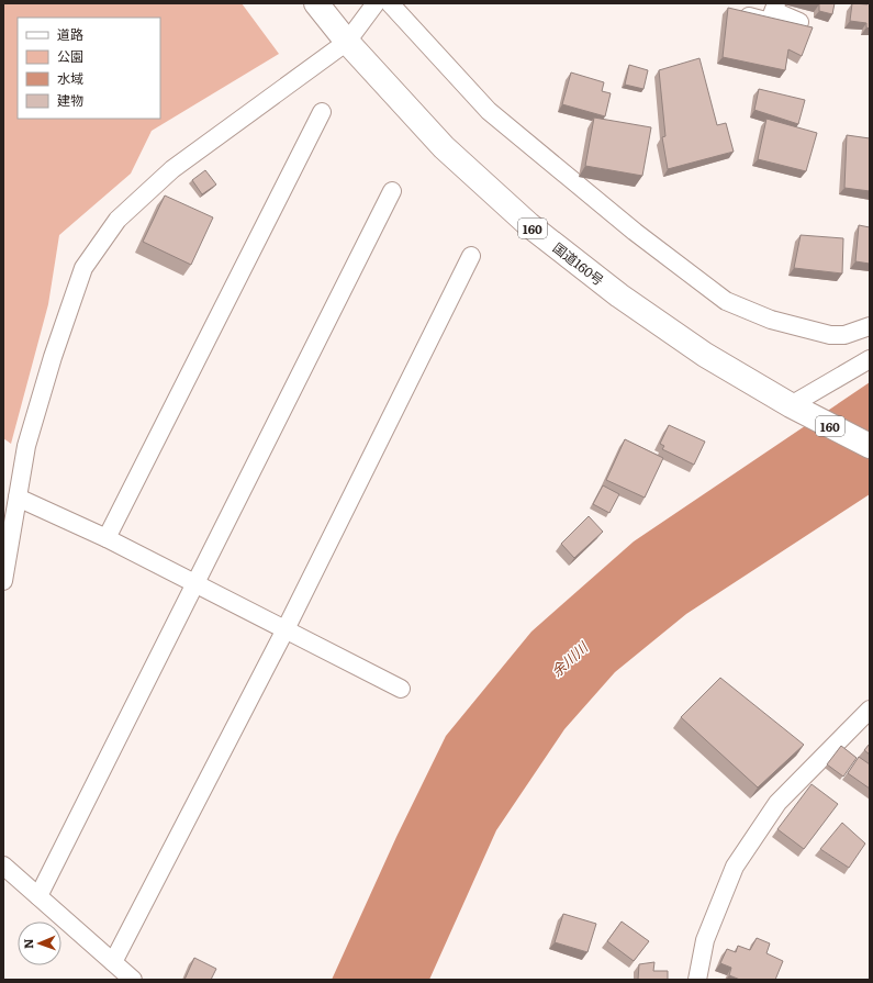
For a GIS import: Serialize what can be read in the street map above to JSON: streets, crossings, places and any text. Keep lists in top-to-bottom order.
{
  "streets": {
    "highway": ["160", "国道160号"]
  },
  "water": ["余川川"],
  "legend": [
    "道路",
    "公園",
    "水域",
    "建物"
  ],
  "north": "left"
}
